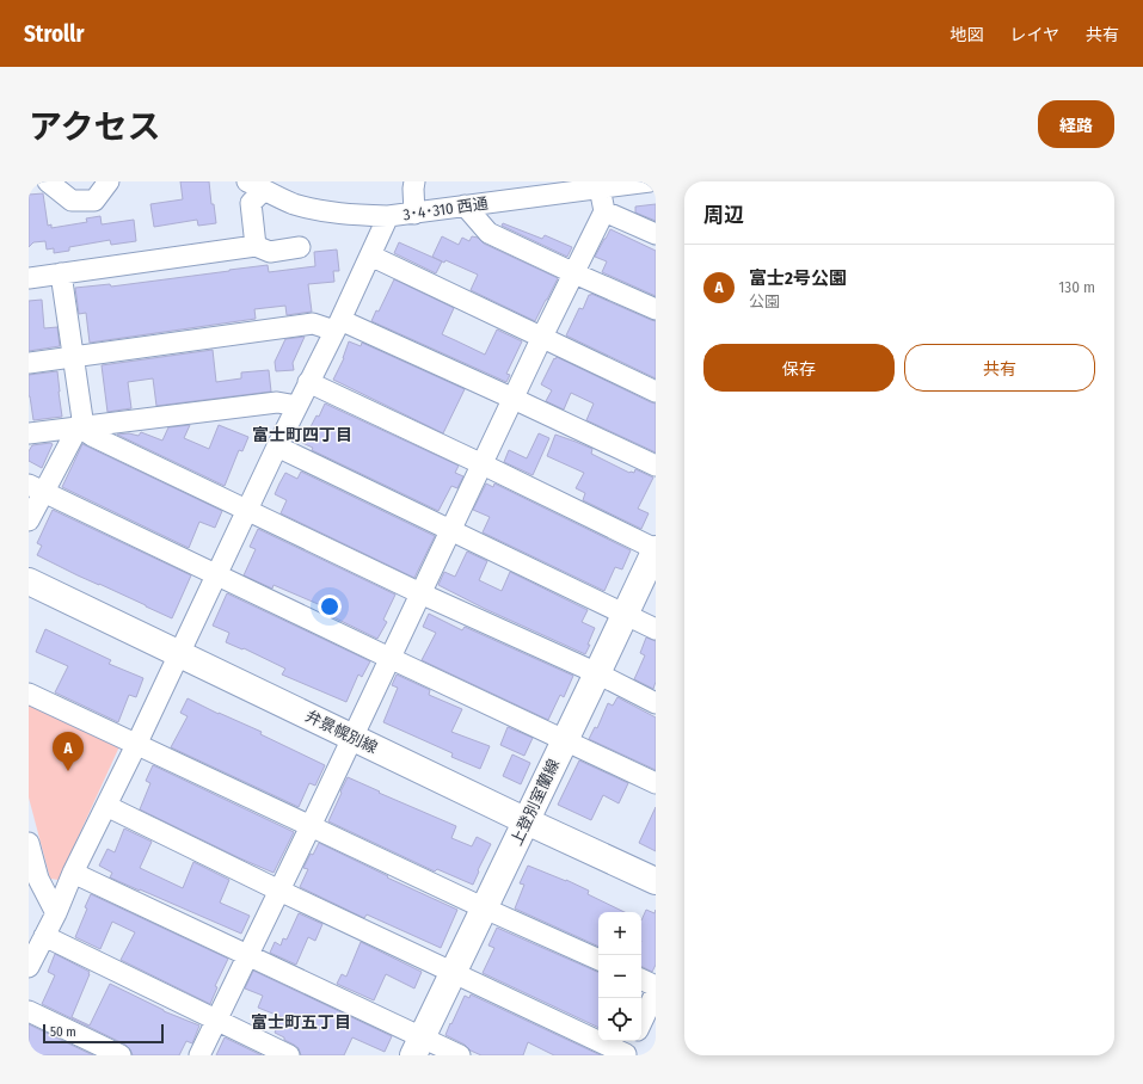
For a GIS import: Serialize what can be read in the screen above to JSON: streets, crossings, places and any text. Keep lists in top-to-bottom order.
{
  "streets": {
    "main road": ["弁景幌別線", "上登別室蘭線"],
    "street": ["3･4･310 西通"]
  },
  "crossings": [
    ["弁景幌別線", "上登別室蘭線"]
  ],
  "districts": ["富士町四丁目", "富士町五丁目"],
  "scale_bar": "50 m",
  "page": {
    "header": "Strollr",
    "nav": ["地図", "レイヤ", "共有"],
    "title": "アクセス",
    "buttons": [
      "経路",
      ["保存", "共有"]
    ],
    "heading": "周辺",
    "list": [
      {
        "mark": "A",
        "name": "富士2号公園",
        "note": "公園",
        "value": "130 m"
      }
    ],
    "pins": "A",
    "map_buttons": ["+", "−"],
    "scale": "50 m"
  }
}
